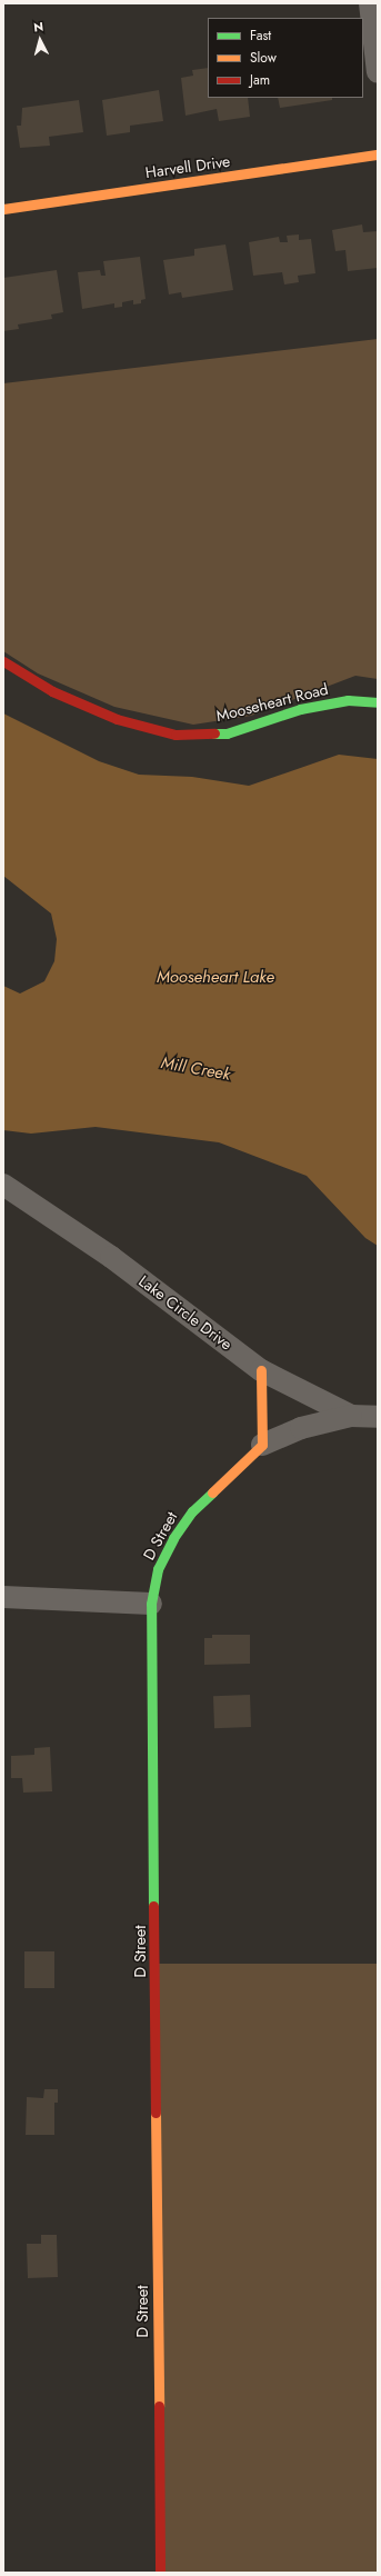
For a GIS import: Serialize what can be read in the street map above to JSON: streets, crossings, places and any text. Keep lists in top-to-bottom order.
{
  "streets": {
    "street": [
      "Harvell Drive",
      "Mooseheart Road",
      "Lake Circle Drive",
      "D Street"
    ]
  },
  "water": ["Mooseheart Lake", "Mill Creek"],
  "legend": ["Fast", "Slow", "Jam"],
  "north": "top"
}
